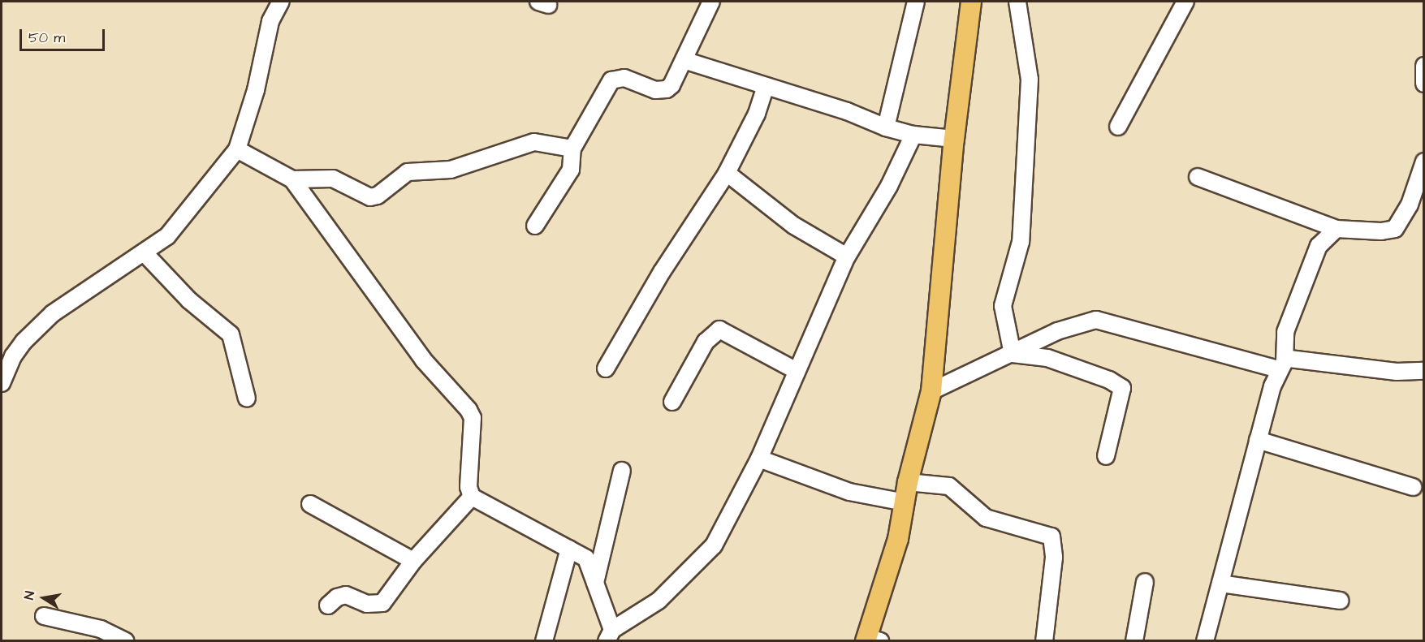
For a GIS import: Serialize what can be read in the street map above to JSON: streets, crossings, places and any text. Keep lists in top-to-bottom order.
{
  "scale_bar": "50 m",
  "north": "left"
}
